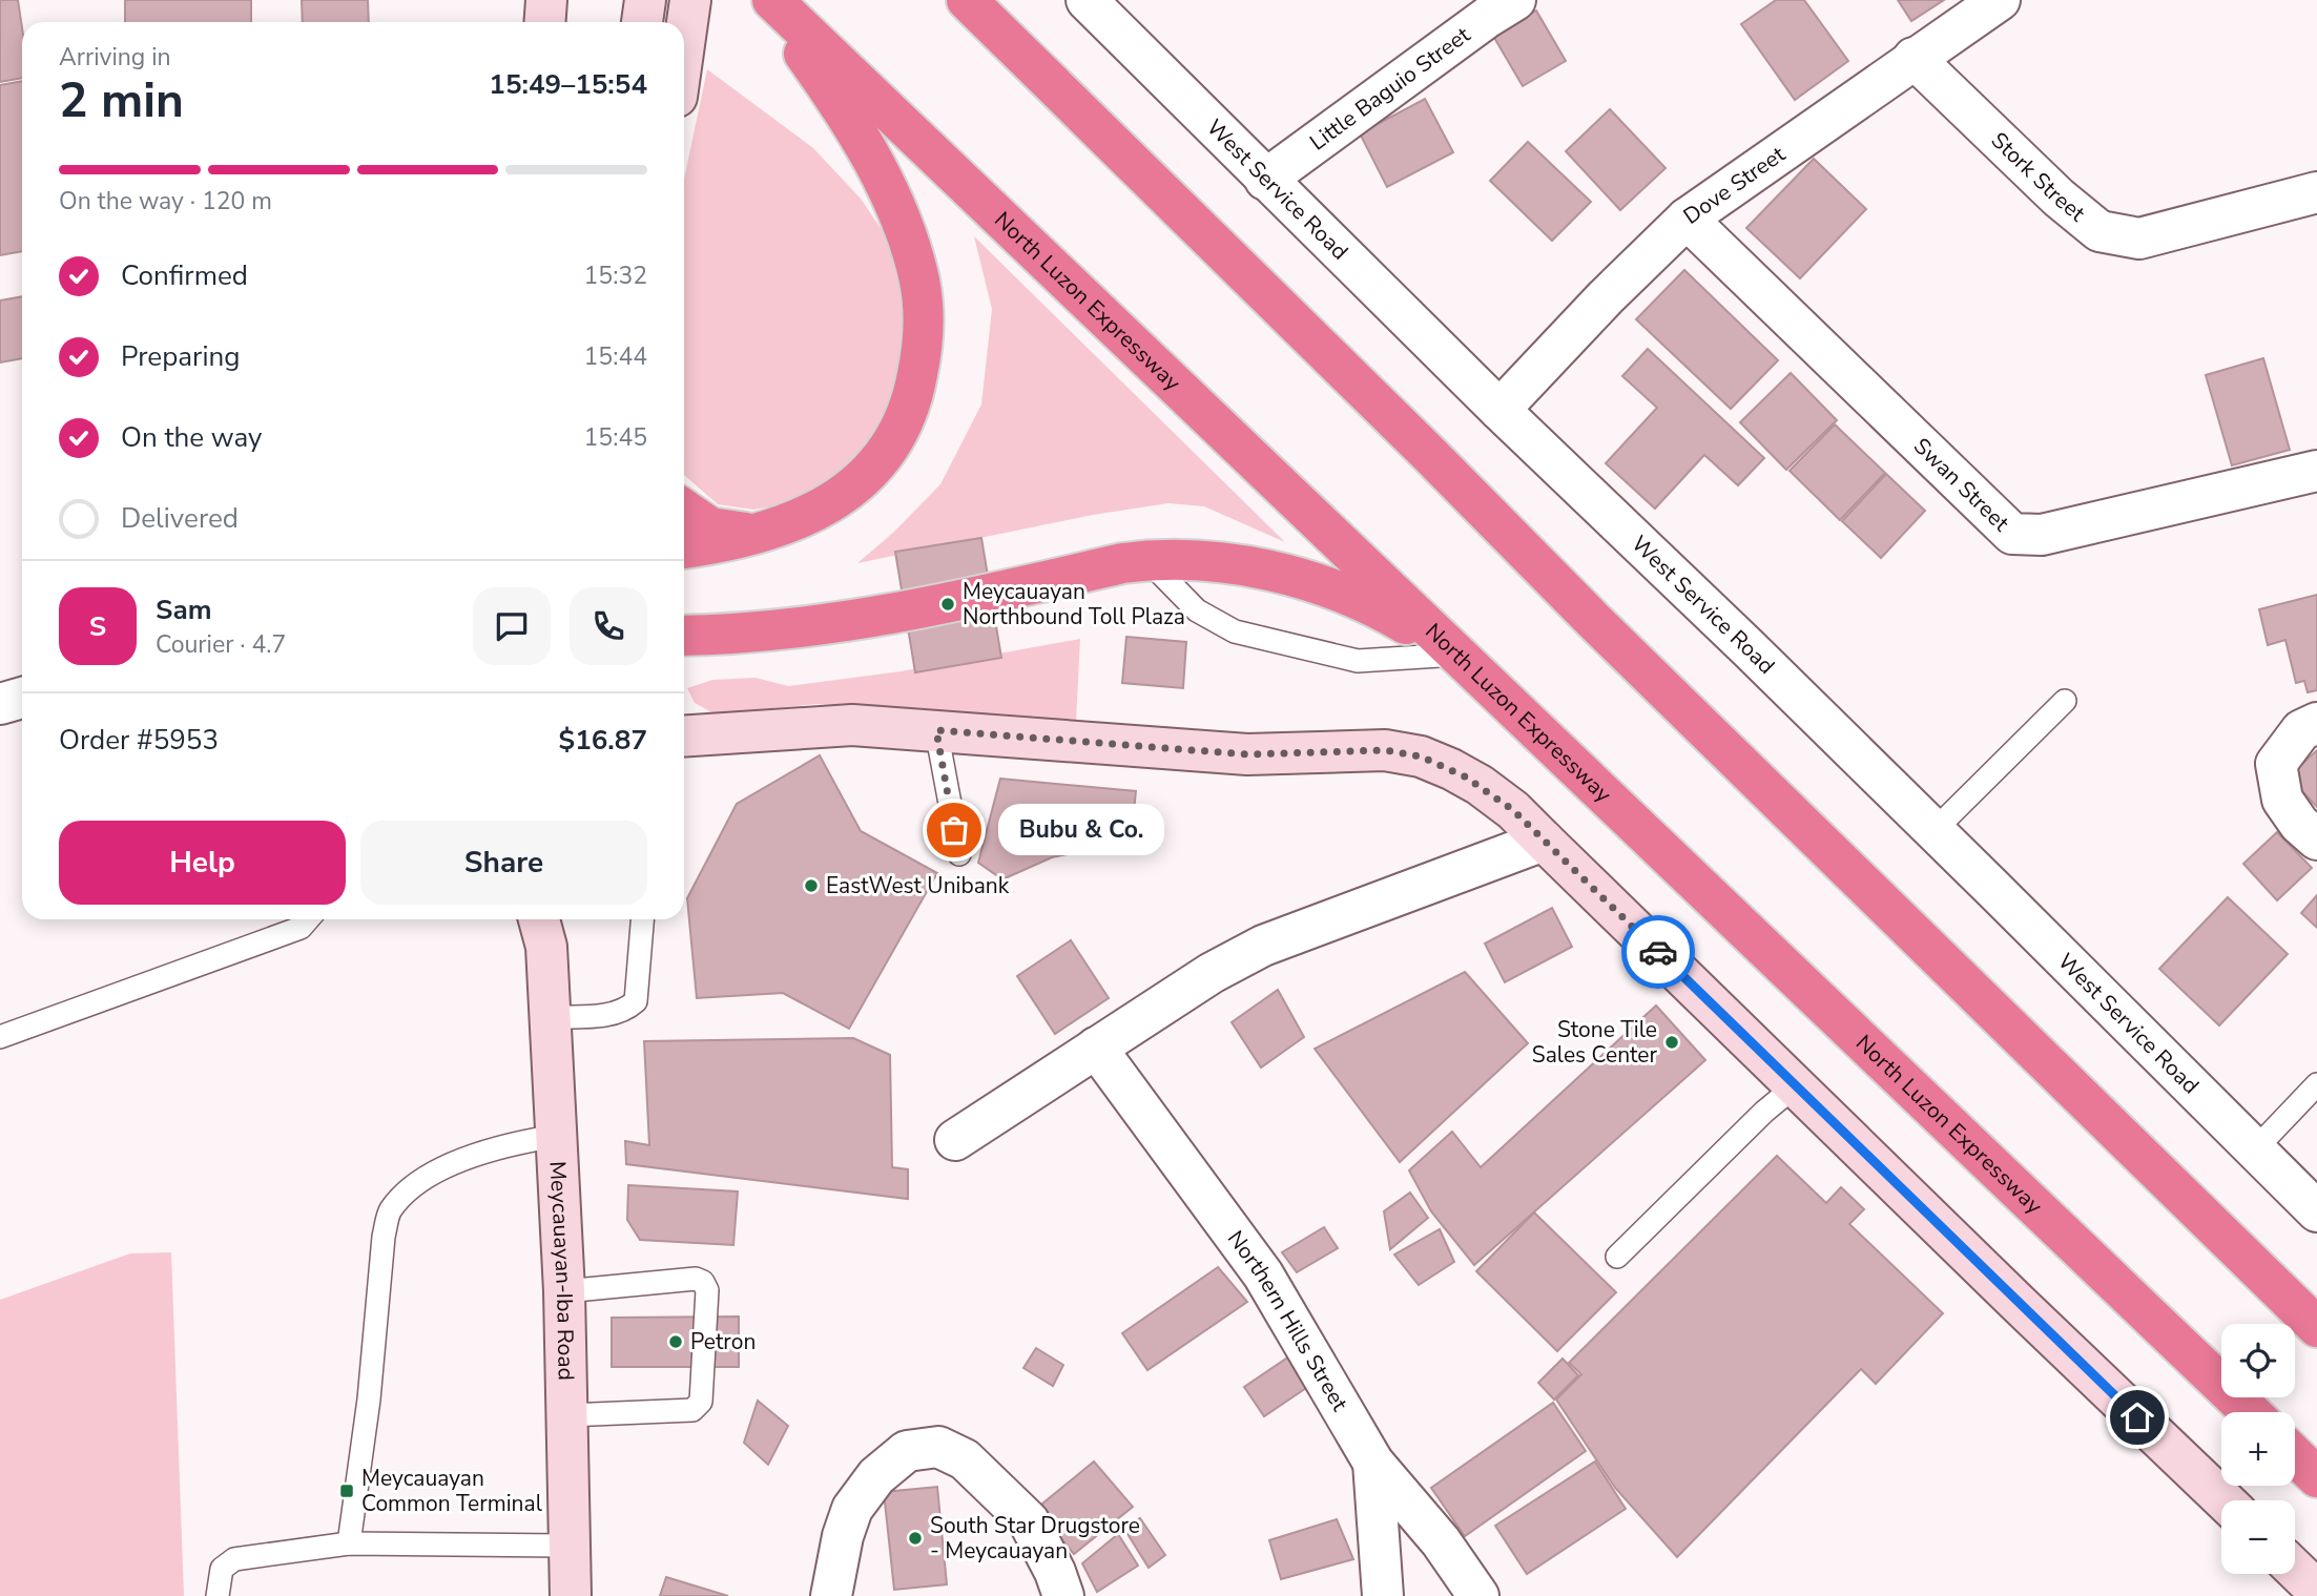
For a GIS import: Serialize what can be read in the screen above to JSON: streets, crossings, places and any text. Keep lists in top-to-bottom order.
{
  "streets": {
    "highway": ["North Luzon Expressway"],
    "main road": ["Meycauayan-Iba Road"],
    "street": [
      "Little Baguio Street",
      "Stork Street",
      "Dove Street",
      "West Service Road",
      "Swan Street",
      "Northern Hills Street"
    ]
  },
  "crossings": [
    ["Little Baguio Street", "West Service Road"],
    ["Stork Street", "Dove Street"],
    ["Dove Street", "West Service Road"],
    ["Dove Street", "Swan Street"]
  ],
  "places": {
    "other": [
      "Meycauayan Northbound Toll Plaza",
      "Bubu & Co.",
      "EastWest Unibank",
      "Stone Tile Sales Center",
      "Petron",
      "South Star Drugstore - Meycauayan"
    ],
    "transit": ["Meycauayan Common Terminal"]
  },
  "page": {
    "heading": ["2 min", "Arriving in", "15:49–15:54"],
    "panel": [
      "Sam",
      "Courier · 4.7",
      "Order #5953",
      "$16.87"
    ],
    "bar": "On the way · 120 m",
    "list": [
      ["Confirmed", "15:32"],
      ["Preparing", "15:44"],
      ["On the way", "15:45"],
      "Delivered"
    ],
    "round": "S",
    "bubble": "Bubu & Co.",
    "buttons": ["Help", "Share"],
    "map_buttons": ["+", "−"]
  }
}
